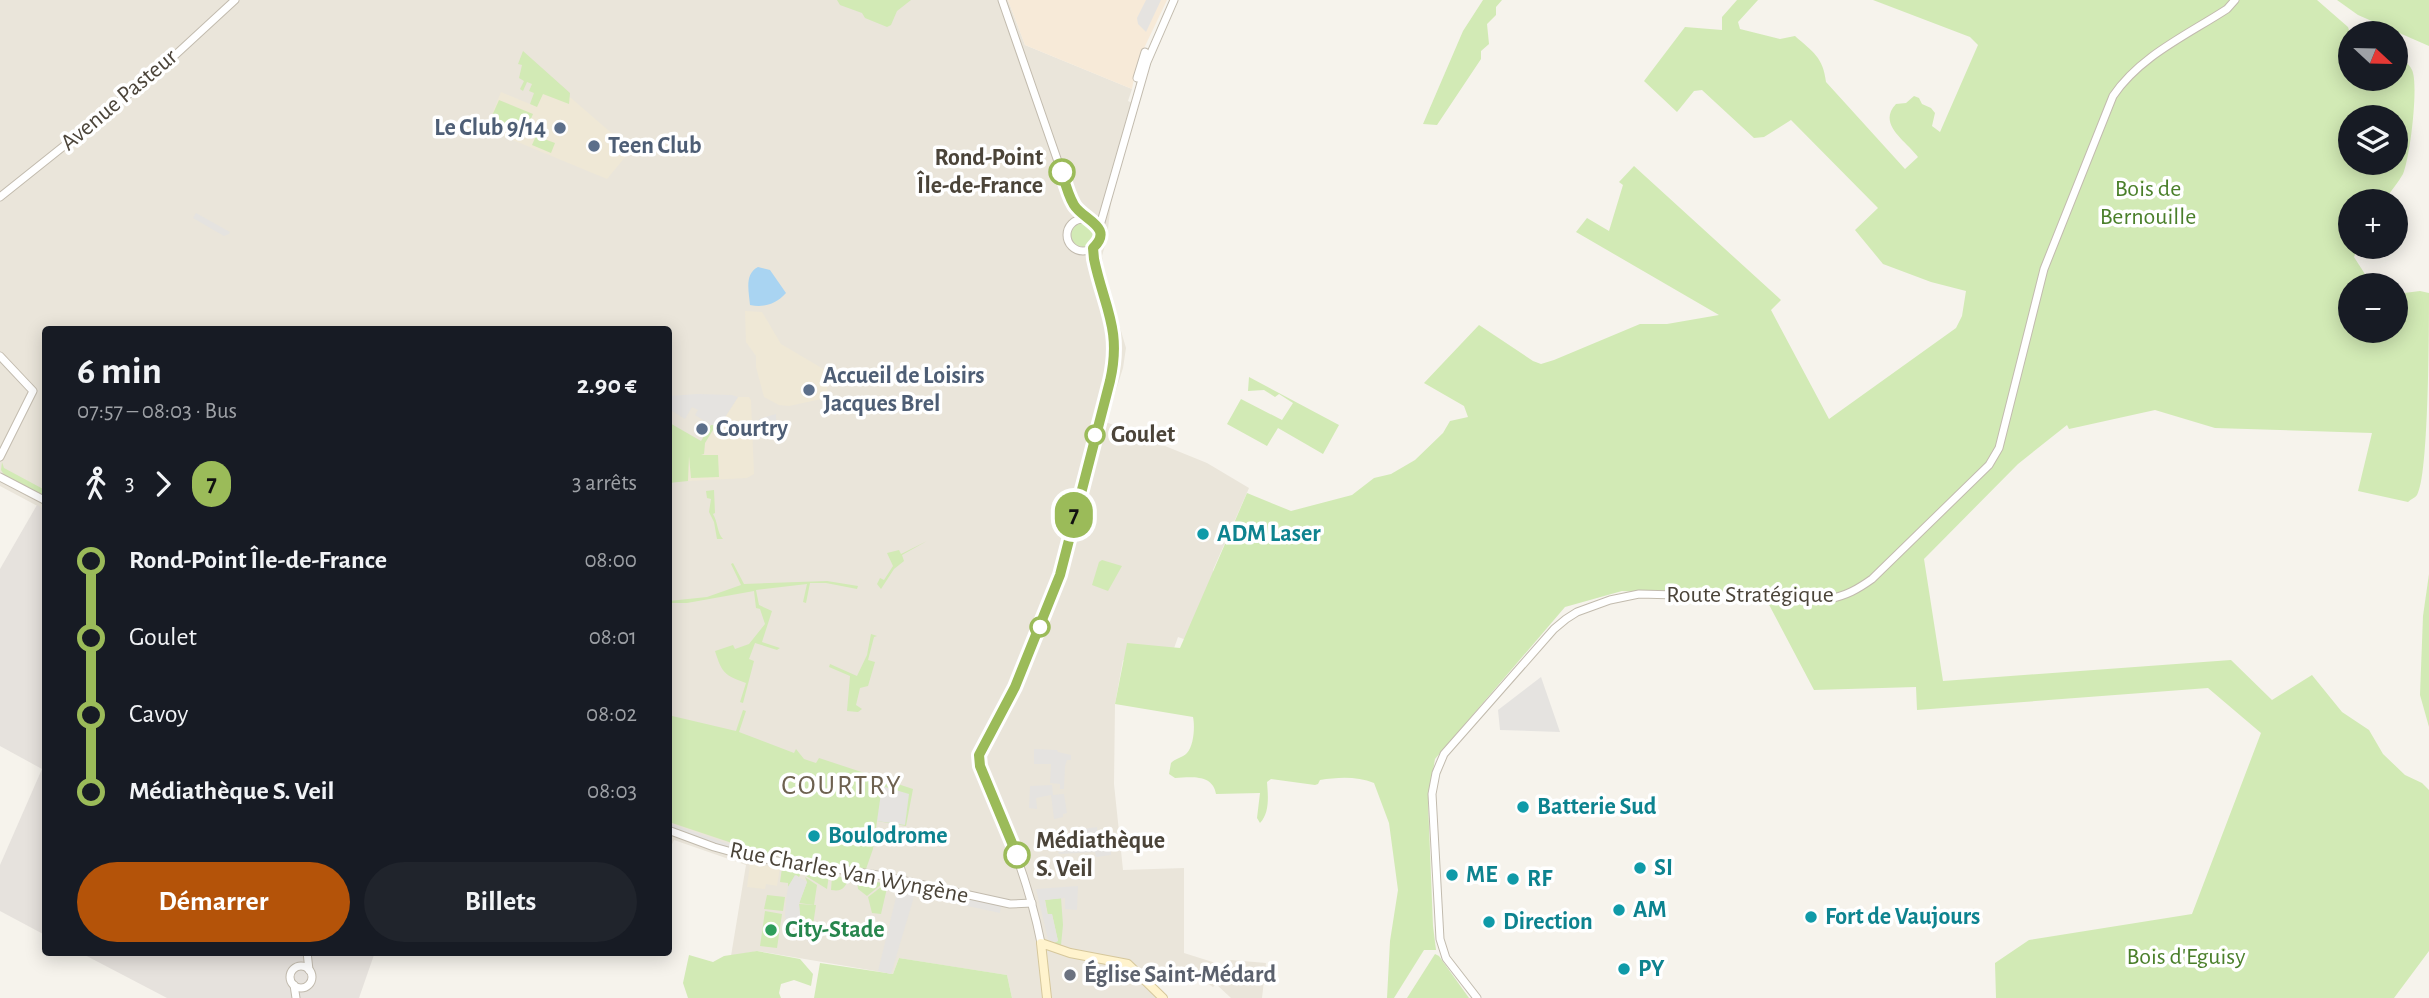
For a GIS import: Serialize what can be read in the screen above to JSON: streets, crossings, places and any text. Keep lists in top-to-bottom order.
{
  "streets": {
    "street": ["Avenue Pasteur", "Route Stratégique", "Rue Charles Van Wyngène"]
  },
  "districts": ["COURTRY"],
  "parks": ["Bois de Bernouille", "Bois d'Eguisy"],
  "places": [
    "Le Club 9/14",
    "Teen Club",
    "Rond-Point Île-de-France",
    "Accueil de Loisirs Jacques Brel",
    "Courtry",
    "Goulet",
    "ADM Laser",
    "Batterie Sud",
    "Boulodrome",
    "Médiathèque S. Veil",
    "SI",
    "ME",
    "RF",
    "AM",
    "Fort de Vaujours",
    "Direction",
    "City-Stade",
    "PY",
    "Église Saint-Médard"
  ],
  "lines": ["bus line 7"],
  "north": "right",
  "page": {
    "on_map": "7",
    "map_buttons": ["+", "−"],
    "heading": ["6 min", "07:57 – 08:03 · Bus", "2.90 €"],
    "legs": ["3", "7", "3 arrêts"],
    "list": [
      {
        "name": "Rond-Point Île-de-France",
        "value": "08:00"
      },
      {
        "name": "Goulet",
        "value": "08:01"
      },
      {
        "name": "Cavoy",
        "value": "08:02"
      },
      {
        "name": "Médiathèque S. Veil",
        "value": "08:03"
      }
    ],
    "buttons": ["Démarrer", "Billets"]
  }
}
